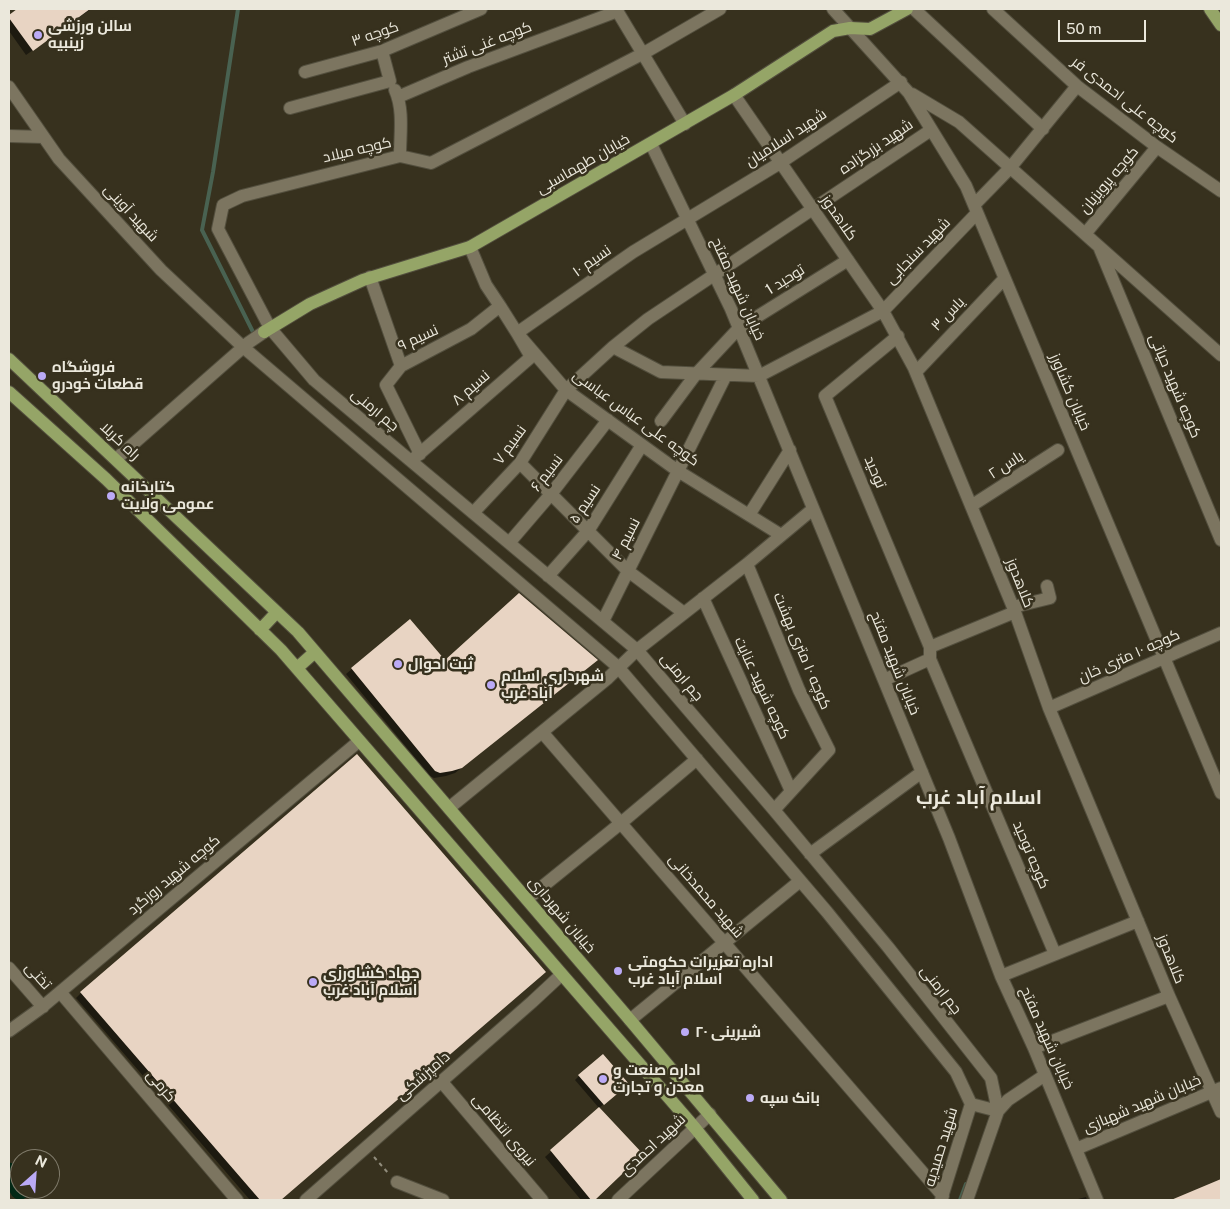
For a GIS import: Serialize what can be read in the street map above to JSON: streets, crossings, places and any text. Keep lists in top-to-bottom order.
{
  "streets": {
    "main road": ["خیابان طهماسبی", "راه کربلا", "خیابان شهرداری"],
    "street": [
      "کوچه ۳",
      "کوچه غنی تشتر",
      "کوچه علی احمدی فر",
      "شهید اسلامیان",
      "شهید بزرگزاده",
      "کوچه میلاد",
      "کوچه پرویزیان",
      "شهید آوینی",
      "کلاهدوز",
      "شهید سنجابی",
      "نسیم ۱۰",
      "توحید 1",
      "خیابان شهید مفتح",
      "یاس ۳",
      "نسیم ۹",
      "کوچه شهید حیاتی",
      "نسیم ۸",
      "خیابان کشاورز",
      "چم ارمنی",
      "کوچه علی عباس عباسی",
      "نسیم ۷",
      "یاس ۲",
      "توحید",
      "نسیم ۶",
      "نسیم ۵",
      "نسیم ۴",
      "کوچه ۱۰ متری بهشت",
      "کوچه ۱۰ متری خان",
      "کوچه شهید عنایت",
      "کوچه توحید",
      "کوچه شهید روزگرد",
      "شهید محمدخانی",
      "تختی",
      "دامپزشکی",
      "کرمی",
      "خیابان شهید شهبازی",
      "نیروی انتظامی",
      "شهید احمدی",
      "شهید حمیدیه"
    ]
  },
  "crossings": [
    ["کوچه علی احمدی فر", "کوچه پرویزیان"],
    ["کوچه علی احمدی فر", "شهید سنجابی"],
    ["شهید اسلامیان", "کلاهدوز"],
    ["شهید اسلامیان", "نسیم ۱۰"],
    ["شهید اسلامیان", "خیابان شهید مفتح"],
    ["شهید اسلامیان", "خیابان کشاورز"],
    ["شهید بزرگزاده", "کلاهدوز"],
    ["شهید بزرگزاده", "خیابان شهید مفتح"],
    ["شهید بزرگزاده", "خیابان کشاورز"],
    ["شهید بزرگزاده", "نسیم ۷"],
    ["کوچه میلاد", "خیابان طهماسبی"],
    ["کوچه میلاد", "چم ارمنی"],
    ["خیابان طهماسبی", "کلاهدوز"],
    ["خیابان طهماسبی", "خیابان شهید مفتح"],
    ["خیابان طهماسبی", "نسیم ۹"],
    ["خیابان طهماسبی", "خیابان کشاورز"],
    ["خیابان طهماسبی", "چم ارمنی"],
    ["خیابان طهماسبی", "کوچه علی عباس عباسی"],
    ["کلاهدوز", "شهید سنجابی"],
    ["کلاهدوز", "توحید 1"],
    ["کلاهدوز", "یاس ۳"],
    ["کلاهدوز", "یاس ۲"],
    ["کلاهدوز", "توحید"],
    ["کلاهدوز", "کوچه ۱۰ متری خان"],
    ["کلاهدوز", "خیابان شهید شهبازی"],
    ["شهید سنجابی", "خیابان شهید مفتح"],
    ["شهید سنجابی", "خیابان کشاورز"],
    ["نسیم ۱۰", "خیابان شهید مفتح"],
    ["نسیم ۱۰", "نسیم ۸"],
    ["نسیم ۱۰", "کوچه علی عباس عباسی"],
    ["توحید 1", "خیابان شهید مفتح"],
    ["خیابان شهید مفتح", "نسیم ۷"],
    ["خیابان شهید مفتح", "خیابان شهید شهبازی"],
    ["یاس ۳", "خیابان کشاورز"],
    ["نسیم ۹", "کوچه علی عباس عباسی"],
    ["نسیم ۸", "چم ارمنی"],
    ["نسیم ۸", "کوچه علی عباس عباسی"],
    ["خیابان کشاورز", "کوچه ۱۰ متری خان"],
    ["چم ارمنی", "نسیم ۷"],
    ["چم ارمنی", "نسیم ۶"],
    ["چم ارمنی", "نسیم ۵"],
    ["چم ارمنی", "نسیم ۴"],
    ["کوچه علی عباس عباسی", "نسیم ۷"],
    ["کوچه علی عباس عباسی", "نسیم ۶"],
    ["کوچه علی عباس عباسی", "نسیم ۵"],
    ["کوچه علی عباس عباسی", "نسیم ۴"],
    ["راه کربلا", "خیابان شهرداری"],
    ["توحید", "کوچه توحید"],
    ["کوچه ۱۰ متری بهشت", "کوچه شهید عنایت"],
    ["کوچه شهید روزگرد", "تختی"],
    ["کوچه شهید روزگرد", "کرمی"],
    ["شهید محمدخانی", "شهید حمیدیه"],
    ["خیابان شهرداری", "شهید احمدی"],
    ["دامپزشکی", "نیروی انتظامی"]
  ],
  "districts": ["اسلام آباد غرب"],
  "places": [
    "سالن ورزشی زینبیه",
    "فروشگاه قطعات خودرو",
    "کتابخانه عمومی ولایت",
    "ثبت احوال",
    "شهرداری اسلام آباد غرب",
    "اداره تعزیرات حکومتی اسلام آباد غرب",
    "جهاد کشاورزی اسلام آباد غرب",
    "شیرینی ۲۰",
    "اداره صنعت و معدن و تجارت",
    "بانک سپه"
  ],
  "scale_bar": "50 m",
  "north": "top right"
}
